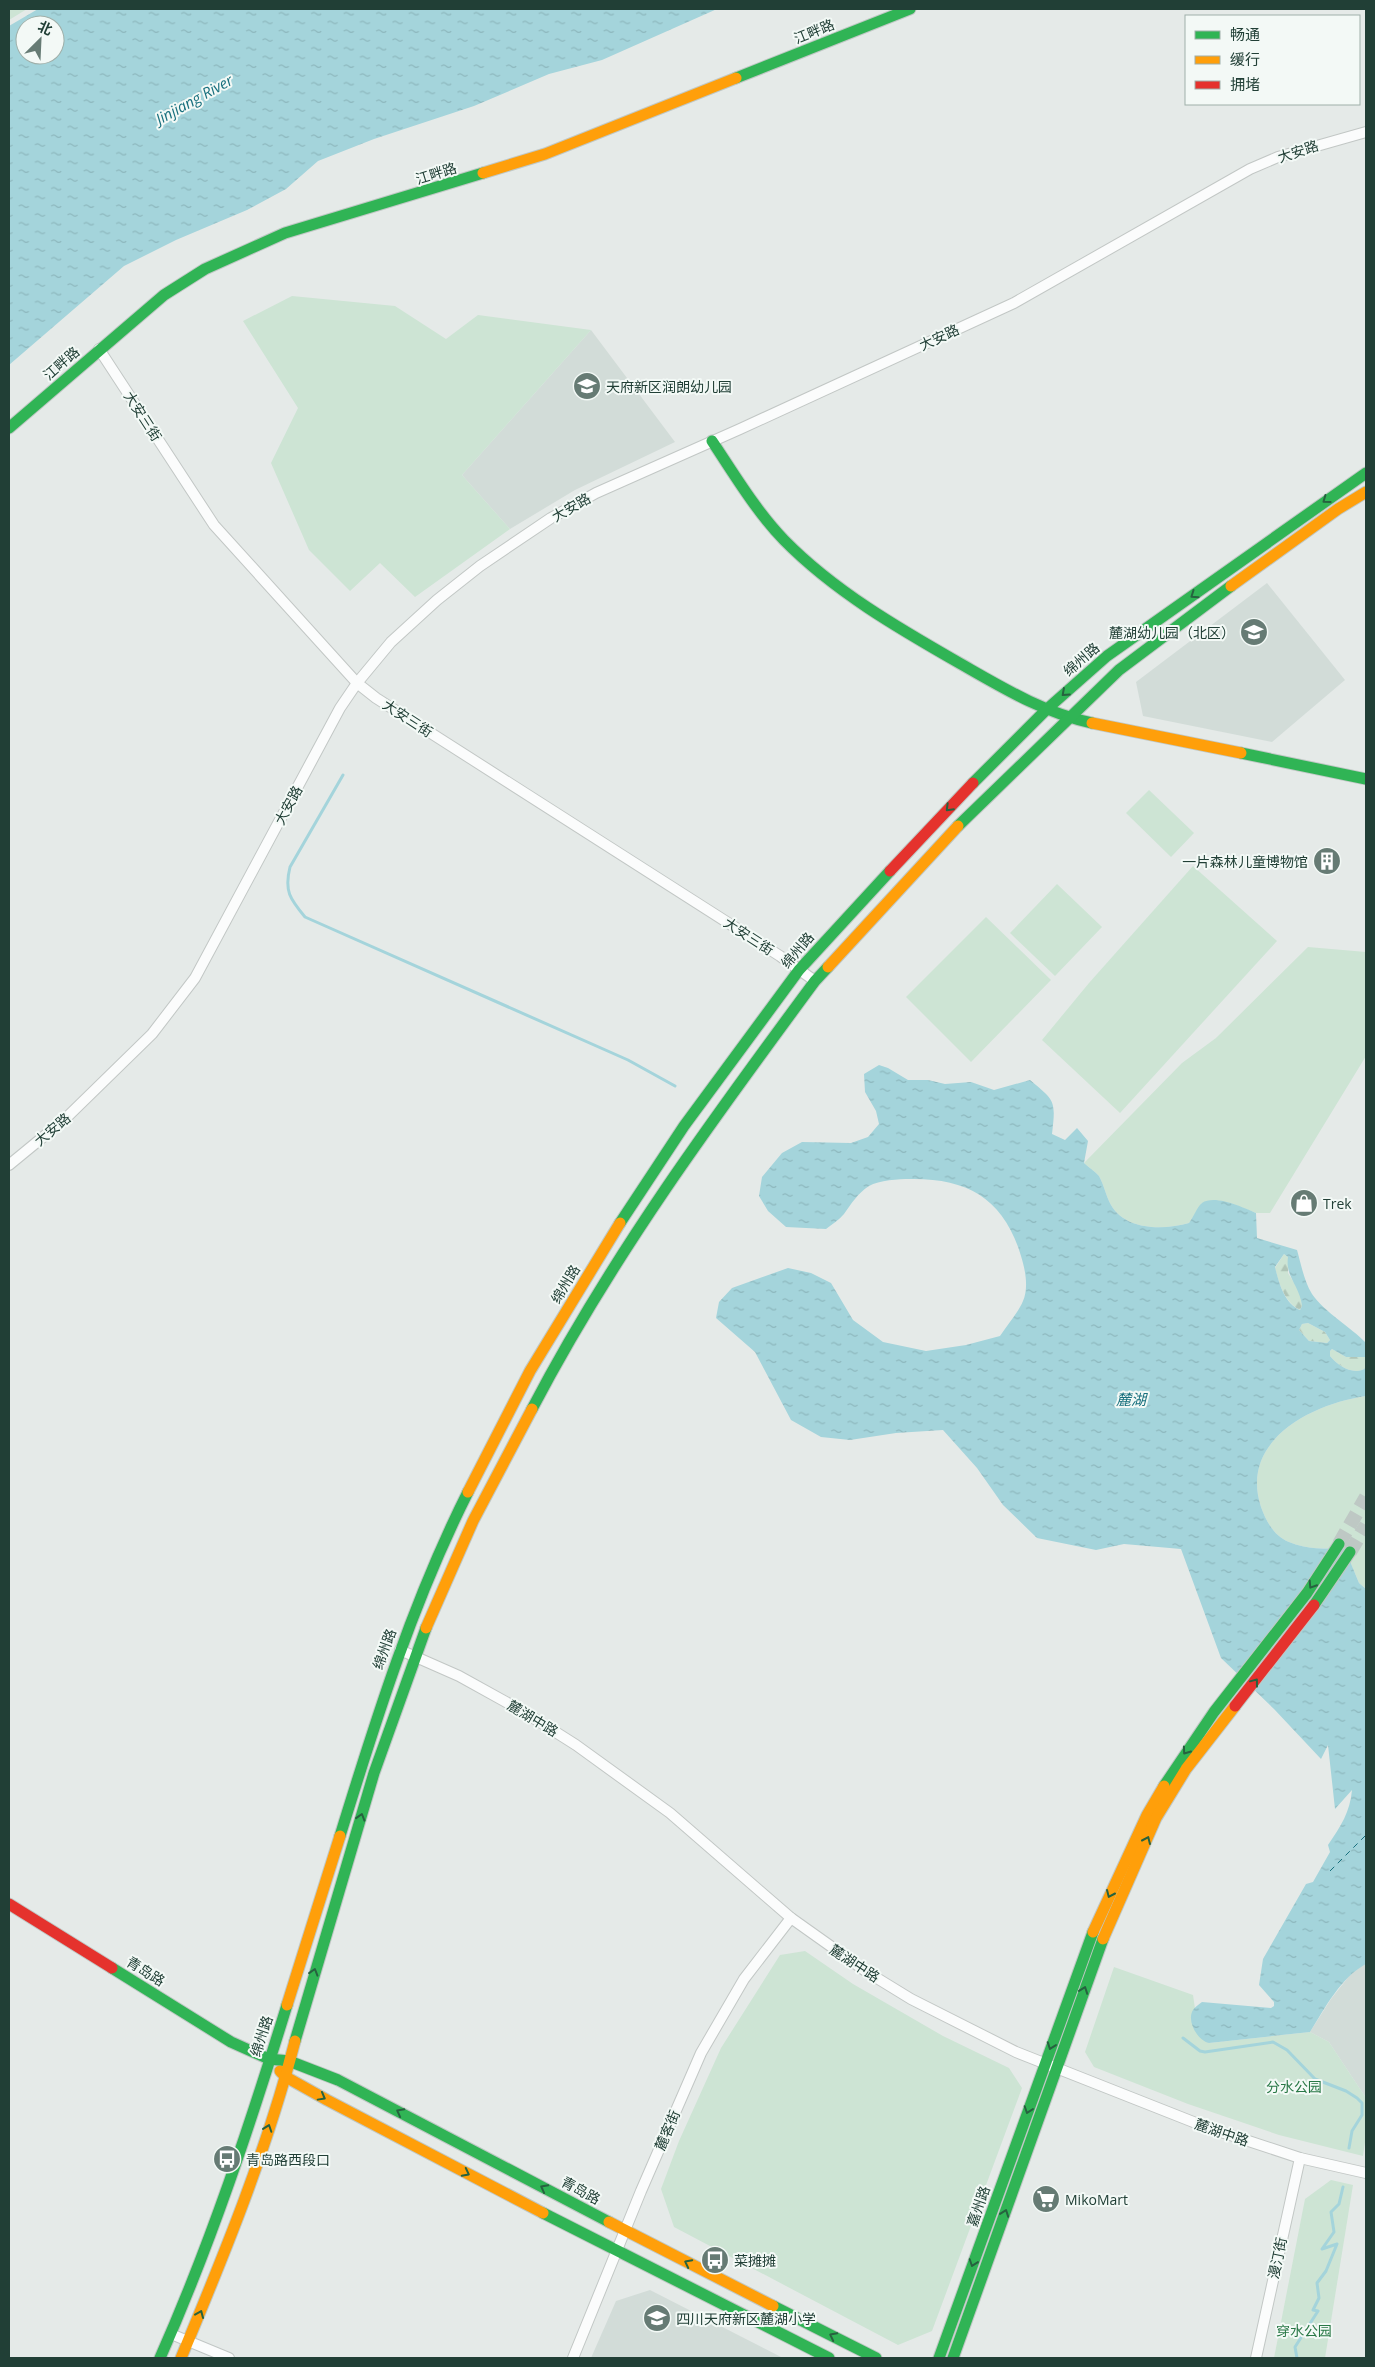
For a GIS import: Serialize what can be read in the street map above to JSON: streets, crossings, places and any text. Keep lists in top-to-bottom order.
{
  "streets": {
    "main road": [
      "江畔路",
      "绵州路",
      "青岛路",
      "嘉州路"
    ],
    "street": [
      "大安路",
      "大安三街",
      "麓湖中路",
      "麓客街",
      "漫汀街"
    ]
  },
  "crossings": [
    ["江畔路", "大安三街"],
    ["大安路", "大安三街"],
    ["大安三街", "绵州路"],
    ["绵州路", "麓湖中路"],
    ["绵州路", "青岛路"],
    ["麓湖中路", "麓客街"],
    ["麓湖中路", "嘉州路"],
    ["麓湖中路", "漫汀街"],
    ["青岛路", "麓客街"]
  ],
  "water": ["Jinjiang River", "麓湖"],
  "parks": ["分水公园", "穿水公园"],
  "places": {
    "school or university": ["天府新区润朗幼儿园", "麓湖幼儿园（北区）", "四川天府新区麓湖小学"],
    "building": ["一片森林儿童博物馆"],
    "shop": ["Trek"],
    "bus stop": ["青岛路西段口", "菜摊摊"],
    "supermarket": ["MikoMart"]
  },
  "legend": ["畅通", "缓行", "拥堵"],
  "north": "top right"
}
